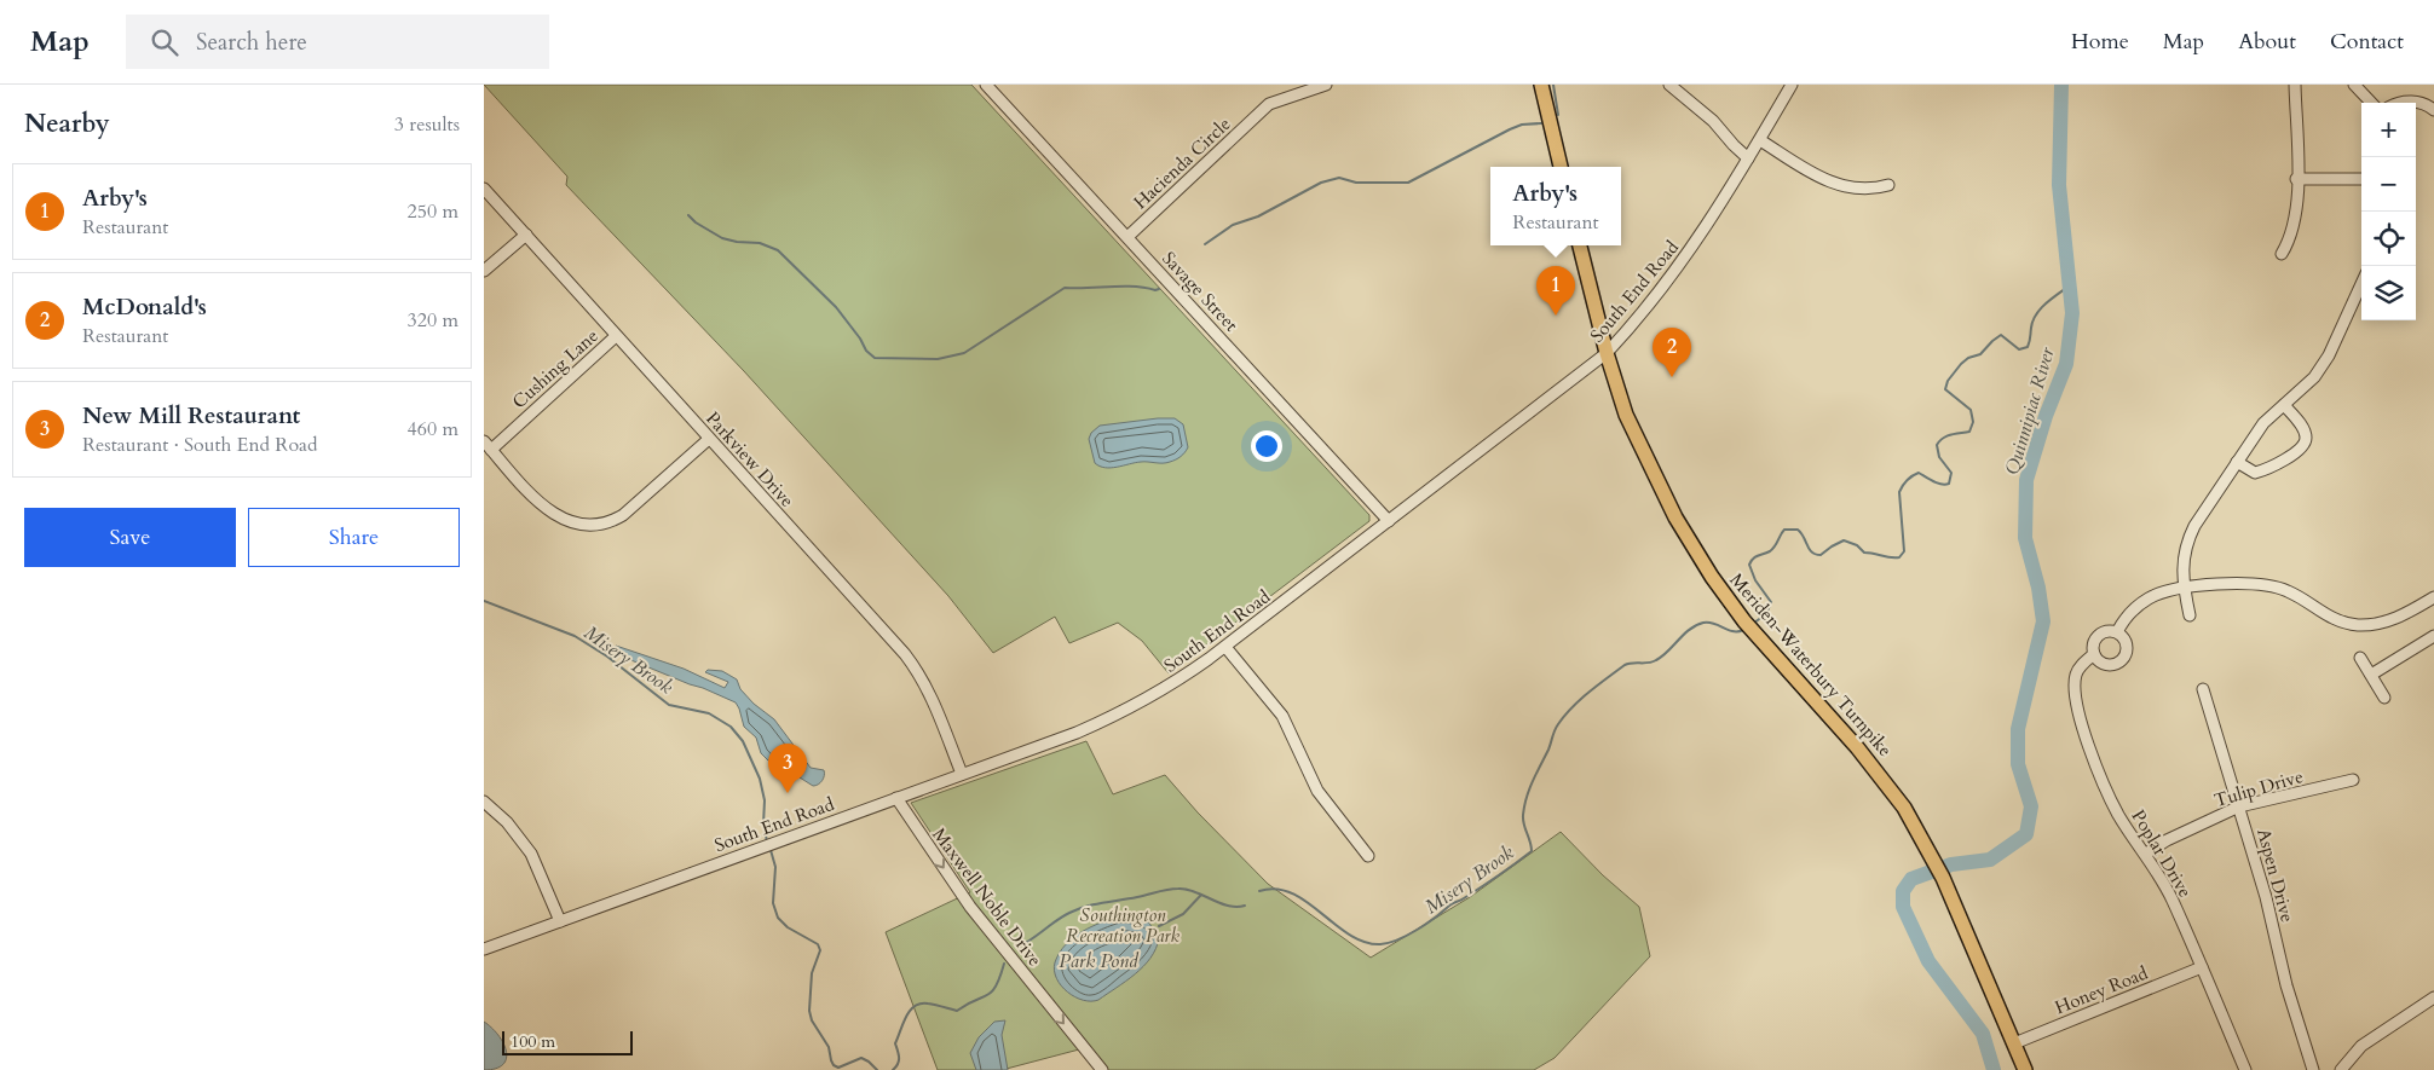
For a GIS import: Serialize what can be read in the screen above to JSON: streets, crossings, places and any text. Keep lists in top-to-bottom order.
{
  "streets": {
    "main road": ["Meriden-Waterbury Turnpike"],
    "street": [
      "Hacienda Circle",
      "Savage Street",
      "South End Road",
      "Cushing Lane",
      "Parkview Drive",
      "Tulip Drive",
      "Poplar Drive",
      "Aspen Drive",
      "Maxwell Noble Drive",
      "Honey Road"
    ]
  },
  "crossings": [
    ["Hacienda Circle", "Savage Street"],
    ["Savage Street", "South End Road"],
    ["South End Road", "Parkview Drive"],
    ["South End Road", "Meriden-Waterbury Turnpike"],
    ["South End Road", "Maxwell Noble Drive"],
    ["Cushing Lane", "Parkview Drive"],
    ["Meriden-Waterbury Turnpike", "Honey Road"],
    ["Tulip Drive", "Poplar Drive"],
    ["Tulip Drive", "Aspen Drive"],
    ["Poplar Drive", "Honey Road"]
  ],
  "one_way": ["Maxwell Noble Drive"],
  "water": ["Quinnipiac River", "Misery Brook", "Park Pond"],
  "parks": ["Southington Recreation Park"],
  "scale_bar": "100 m",
  "page": {
    "header": "Map",
    "search": "Search here",
    "nav": [
      "Home",
      "Map",
      "About",
      "Contact"
    ],
    "heading": ["Nearby", "3 results"],
    "map_buttons": ["+", "−"],
    "list": [
      {
        "mark": "1",
        "name": "Arby's",
        "note": "Restaurant",
        "value": "250 m"
      },
      {
        "mark": "2",
        "name": "McDonald's",
        "note": "Restaurant",
        "value": "320 m"
      },
      {
        "mark": "3",
        "name": "New Mill Restaurant",
        "note": "Restaurant · South End Road",
        "value": "460 m"
      }
    ],
    "popup": ["Arby's", "Restaurant"],
    "pins": ["1", "2", "3"],
    "buttons": ["Save", "Share"],
    "scale": "100 m"
  }
}
